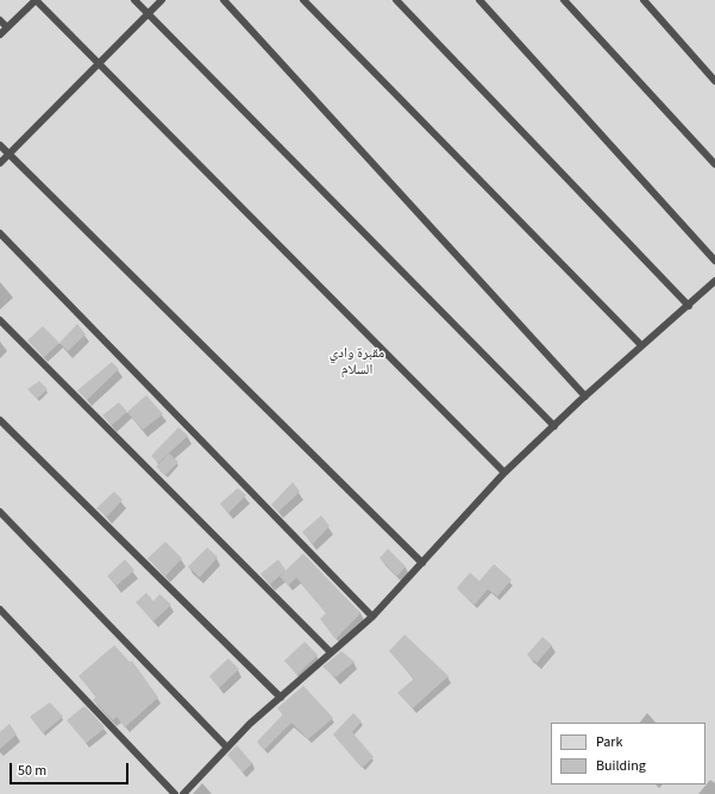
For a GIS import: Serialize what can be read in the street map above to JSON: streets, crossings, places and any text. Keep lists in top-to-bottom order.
{
  "parks": ["مقبرة وادي السلام"],
  "legend": ["Park", "Building"],
  "scale_bar": "50 m"
}
